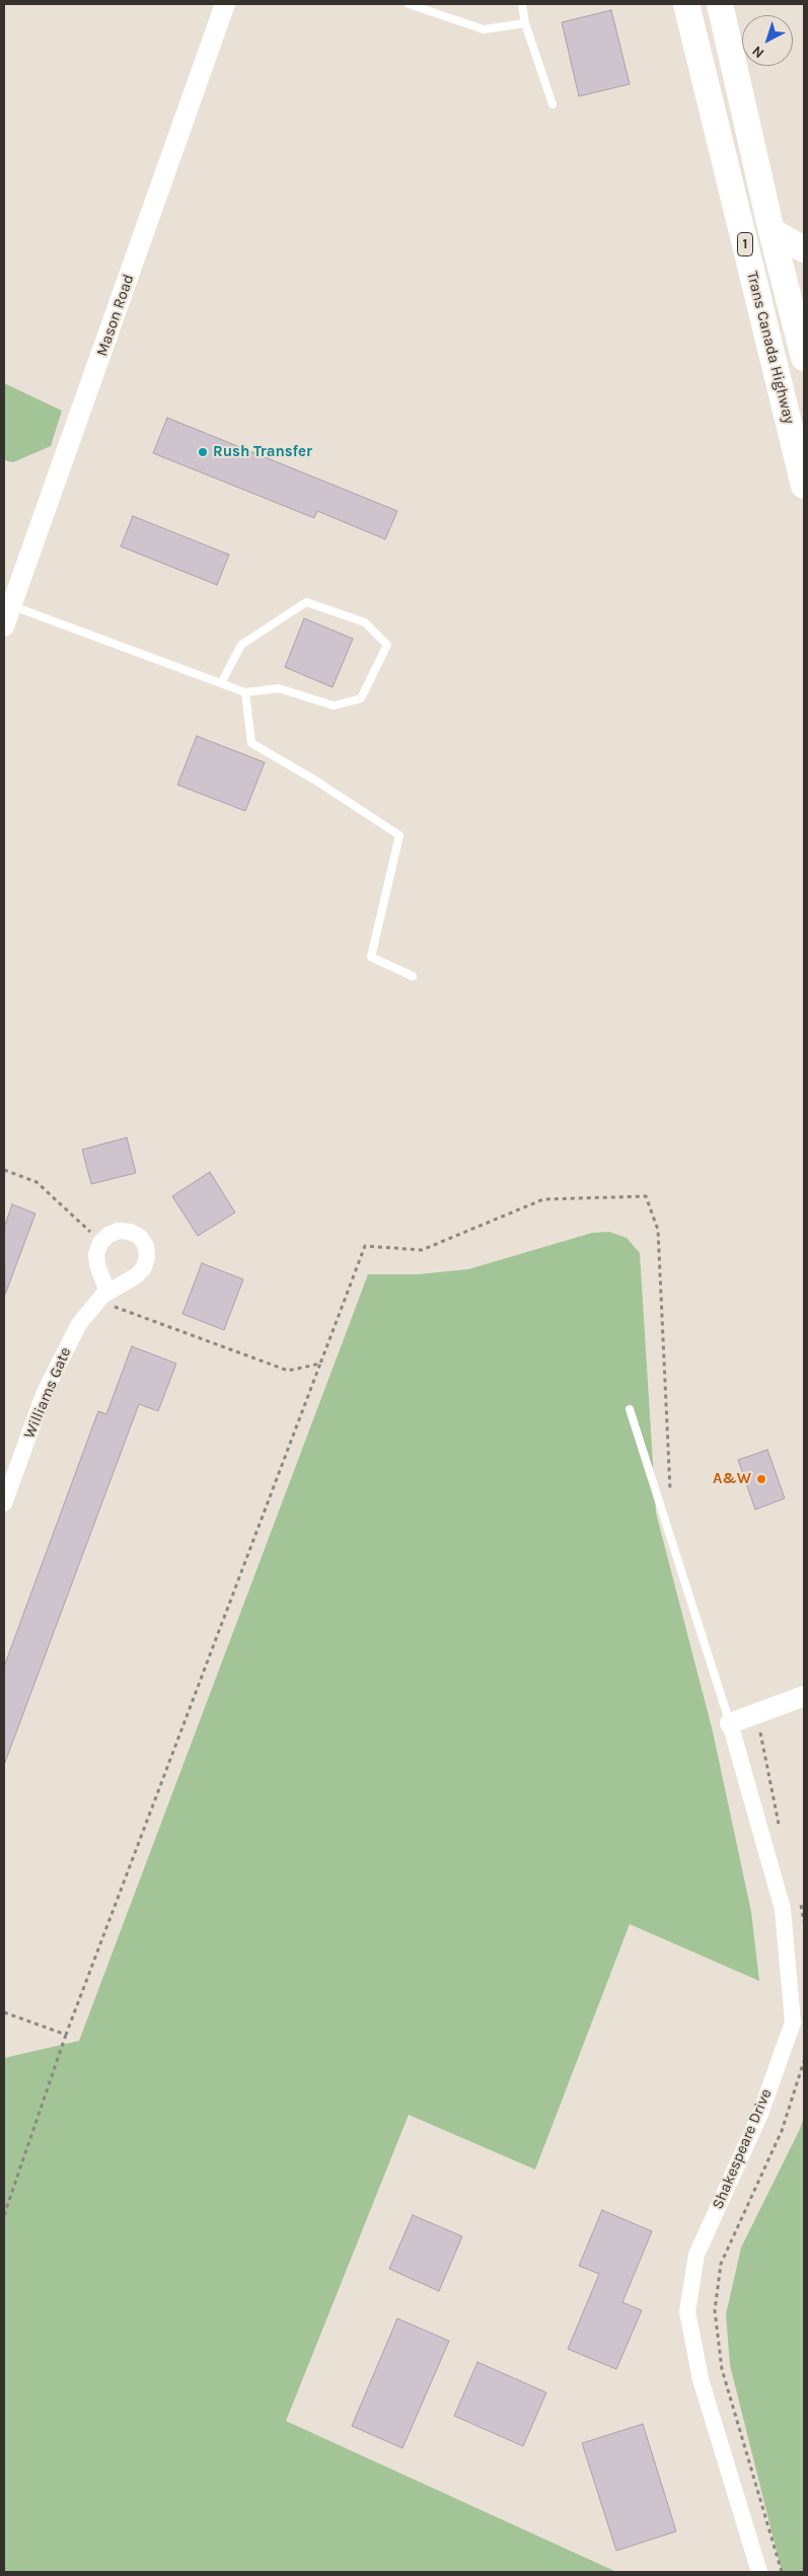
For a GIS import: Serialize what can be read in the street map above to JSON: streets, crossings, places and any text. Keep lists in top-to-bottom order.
{
  "streets": {
    "highway": ["1", "Trans Canada Highway"],
    "street": ["Mason Road", "Williams Gate", "Shakespeare Drive"]
  },
  "places": ["Rush Transfer", "A&W"],
  "north": "bottom left"
}
